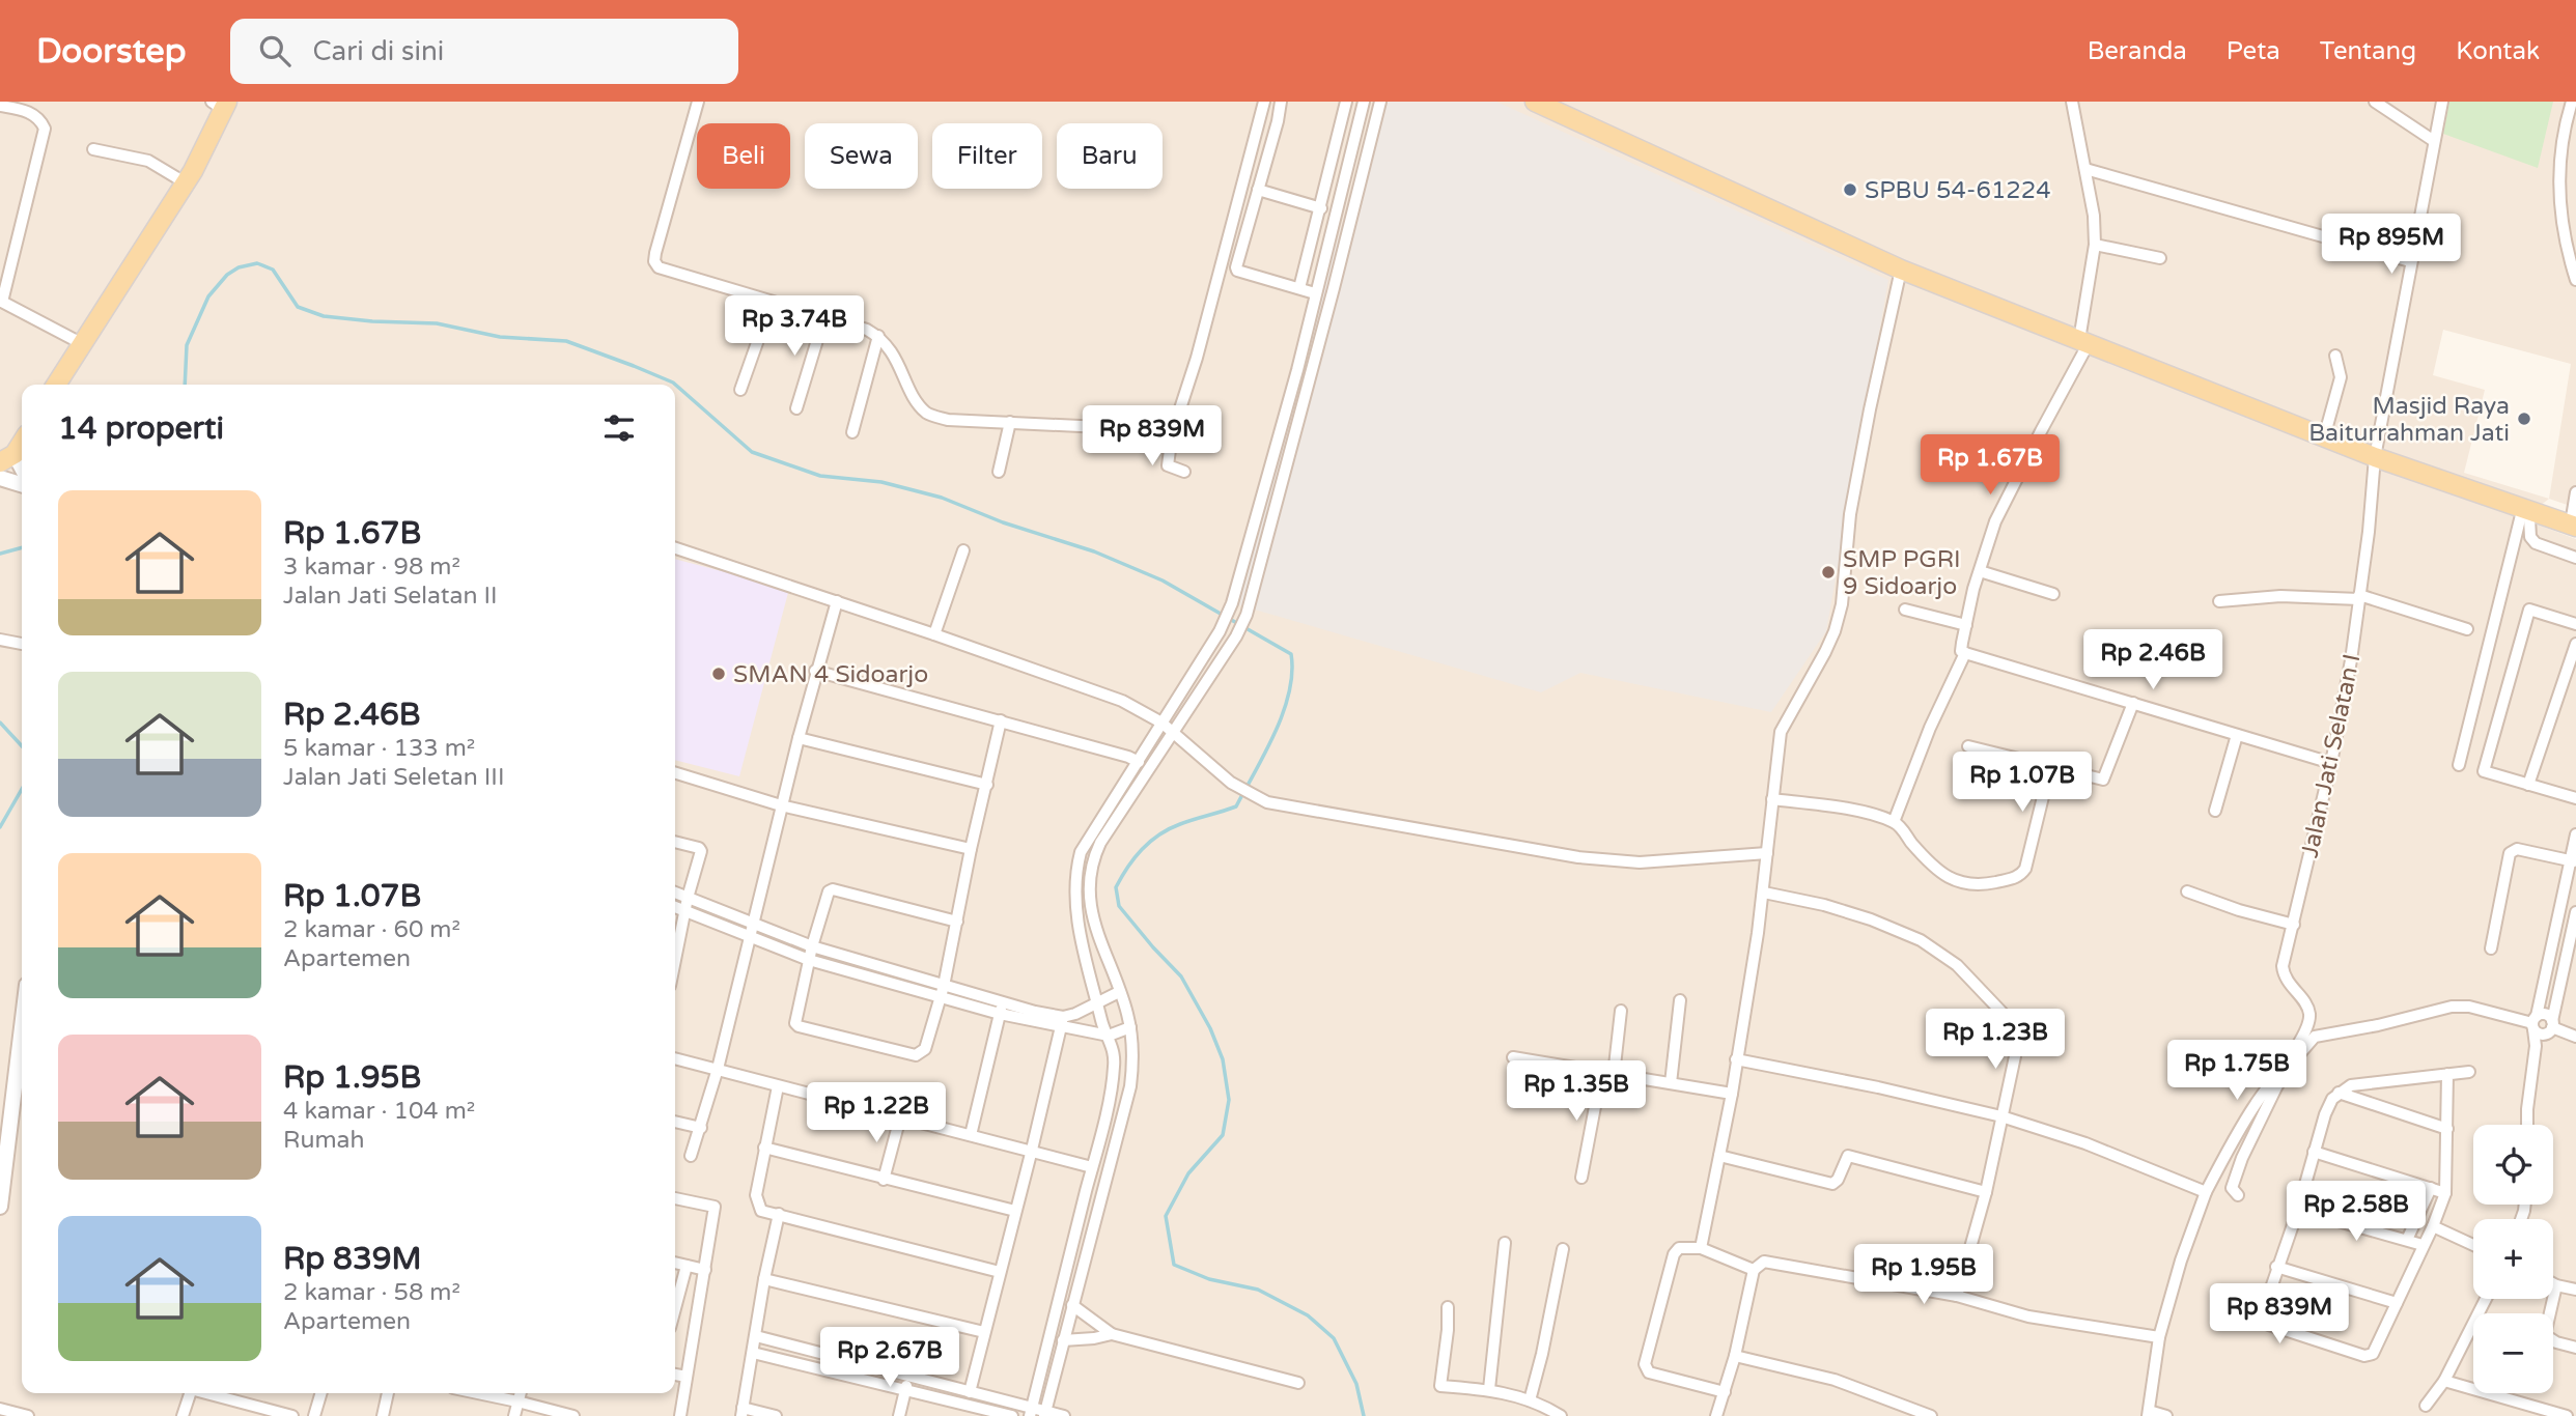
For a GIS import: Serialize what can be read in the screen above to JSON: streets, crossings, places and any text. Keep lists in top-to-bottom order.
{
  "streets": {
    "street": ["Jalan Jati Selatan I"]
  },
  "places": [
    "SPBU 54-61224",
    "Masjid Raya Baiturrahman Jati",
    "SMP PGRI 9 Sidoarjo",
    "SMAN 4 Sidoarjo"
  ],
  "page": {
    "header": "Doorstep",
    "search": "Cari di sini",
    "nav": [
      "Beranda",
      "Peta",
      "Tentang",
      "Kontak"
    ],
    "chip": [
      "Beli",
      "Sewa",
      "Filter",
      "Baru"
    ],
    "price": [
      "Rp 895M",
      "Rp 3.74B",
      "Rp 839M",
      "Rp 1.67B",
      "Rp 2.46B",
      "Rp 1.07B",
      "Rp 1.23B",
      "Rp 1.75B",
      "Rp 1.35B",
      "Rp 1.22B",
      "Rp 2.58B",
      "Rp 1.95B",
      "Rp 839M",
      "Rp 2.67B"
    ],
    "heading": "14 properti",
    "list": [
      {
        "name": "Rp 1.67B",
        "note": "3 kamar · 98 m² · Jalan Jati Selatan II"
      },
      {
        "name": "Rp 2.46B",
        "note": "5 kamar · 133 m² · Jalan Jati Seletan III"
      },
      {
        "name": "Rp 1.07B",
        "note": "2 kamar · 60 m² · Apartemen"
      },
      {
        "name": "Rp 1.95B",
        "note": "4 kamar · 104 m² · Rumah"
      },
      {
        "name": "Rp 839M",
        "note": "2 kamar · 58 m² · Apartemen"
      }
    ],
    "map_buttons": ["+", "−"]
  }
}
